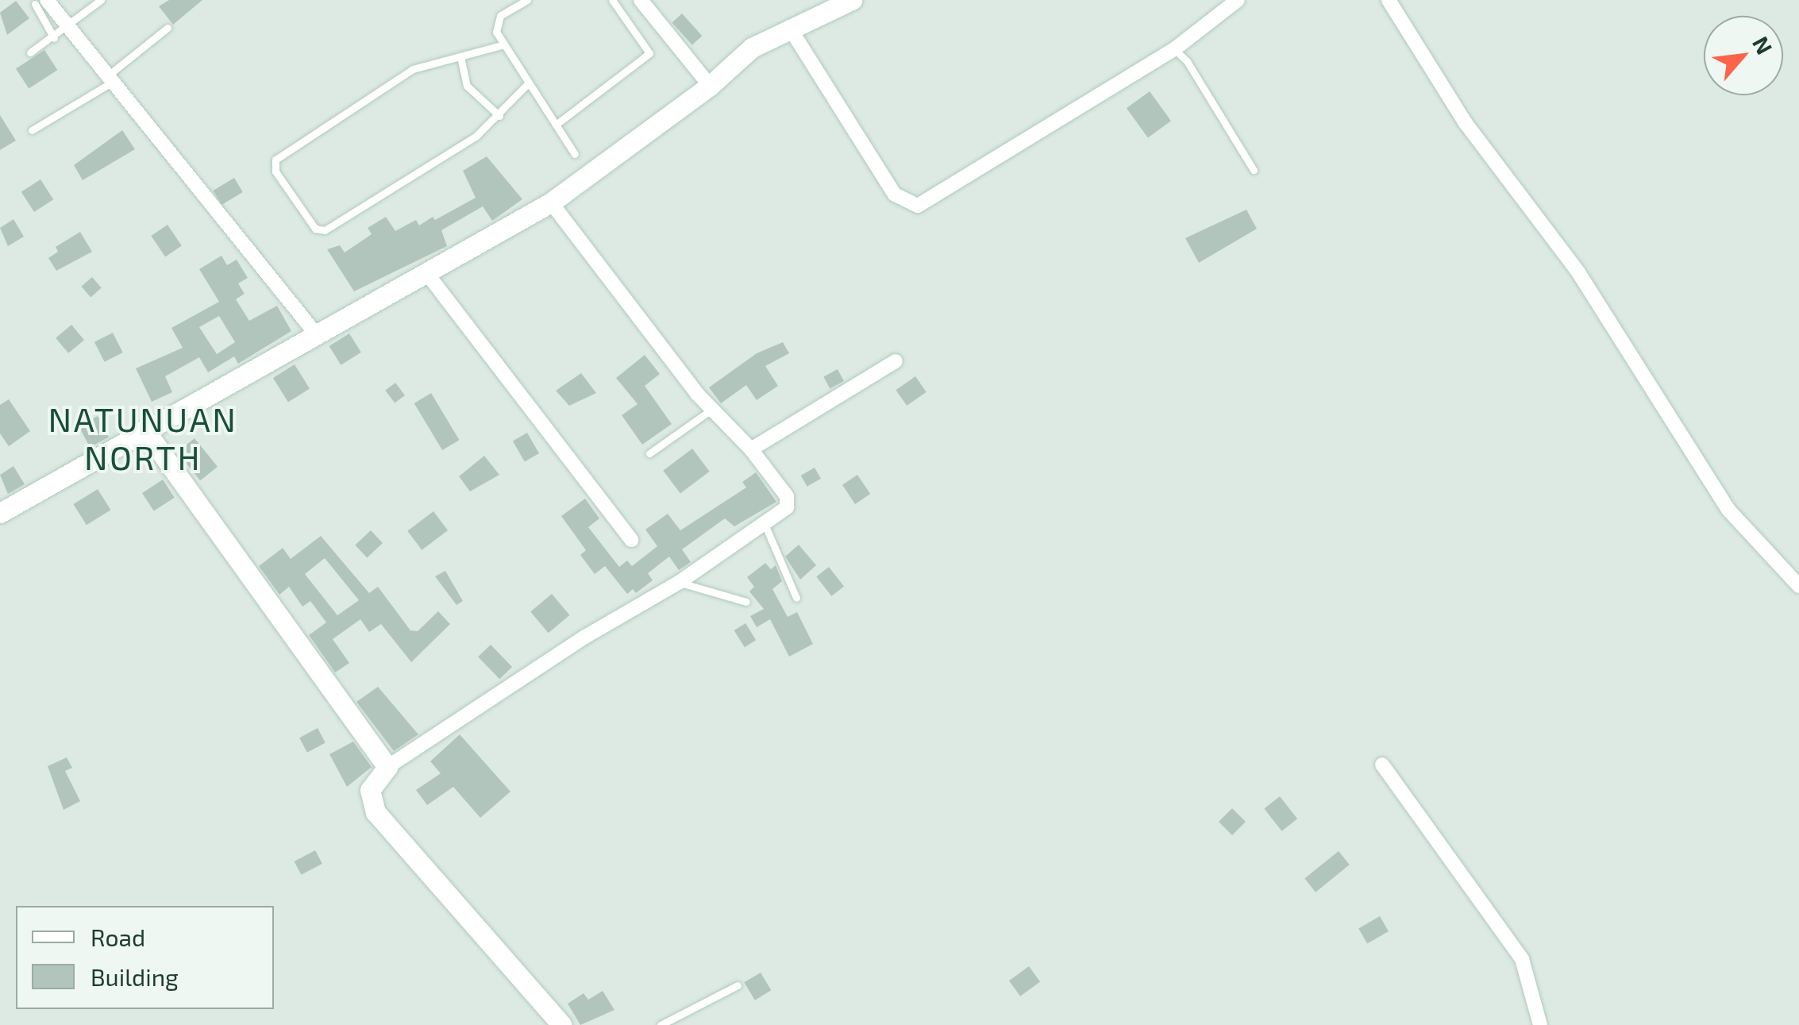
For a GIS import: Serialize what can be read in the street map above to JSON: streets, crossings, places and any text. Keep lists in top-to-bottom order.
{
  "districts": ["NATUNUAN NORTH"],
  "legend": ["Road", "Building"],
  "north": "top right"
}
